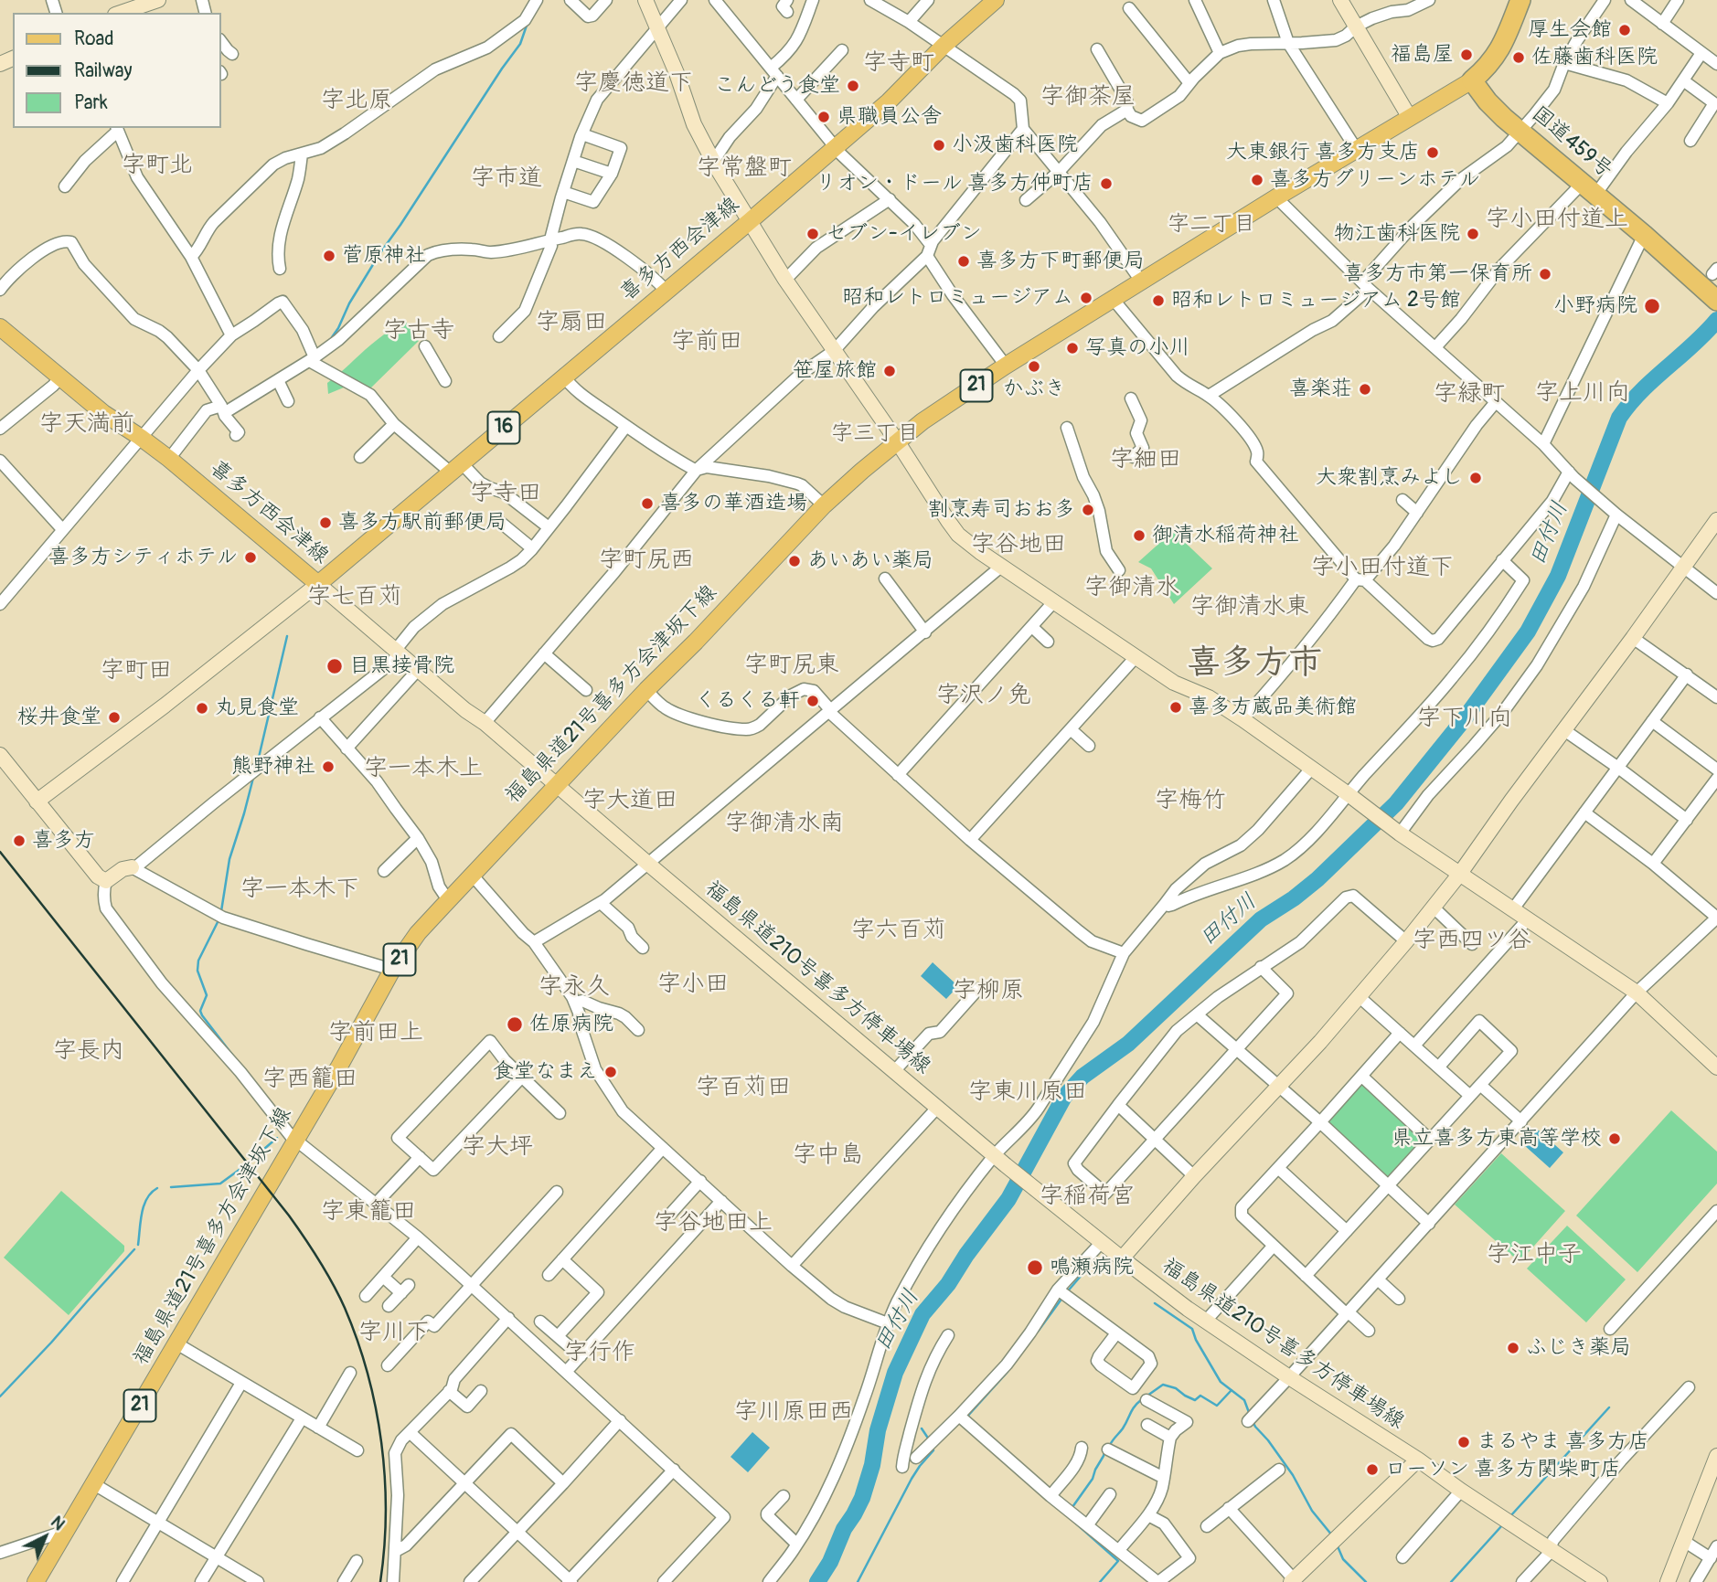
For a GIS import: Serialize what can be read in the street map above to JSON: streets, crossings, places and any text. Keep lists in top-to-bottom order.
{
  "streets": {
    "highway": ["国道459号"],
    "main road": [
      "喜多方西会津線",
      "21",
      "16",
      "福島県道21号喜多方会津坂下線"
    ],
    "street": ["福島県道210号喜多方停車場線"]
  },
  "crossings": [
    ["国道459号", "福島県道21号喜多方会津坂下線"],
    ["喜多方西会津線", "福島県道210号喜多方停車場線"],
    ["福島県道21号喜多方会津坂下線", "福島県道210号喜多方停車場線"]
  ],
  "districts": [
    "字寺町",
    "字慶徳道下",
    "字御茶屋",
    "字北原",
    "字町北",
    "字常盤町",
    "字市道",
    "字小田付道上",
    "字二丁目",
    "字扇田",
    "字古寺",
    "字前田",
    "字上川向",
    "字緑町",
    "字天満前",
    "字三丁目",
    "字細田",
    "字寺田",
    "字谷地田",
    "字町尻西",
    "字小田付道下",
    "字御清水",
    "字七百苅",
    "字御清水東",
    "喜多方市",
    "字町尻東",
    "字町田",
    "字沢ノ免",
    "字下川向",
    "字一本木上",
    "字大道田",
    "字梅竹",
    "字御清水南",
    "字一本木下",
    "字六百苅",
    "字西四ツ谷",
    "字小田",
    "字永久",
    "字柳原",
    "字前田上",
    "字長内",
    "字西籠田",
    "字百苅田",
    "字東川原田",
    "字大坪",
    "字中島",
    "字稲荷宮",
    "字東籠田",
    "字谷地田上",
    "字江中子",
    "字川下",
    "字行作",
    "字川原田西"
  ],
  "water": ["田付川"],
  "places": [
    "厚生会館",
    "福島屋",
    "佐藤歯科医院",
    "こんどう食堂",
    "県職員公舎",
    "小汲歯科医院",
    "大東銀行 喜多方支店",
    "喜多方グリーンホテル",
    "リオン・ドール 喜多方仲町店",
    "セブン-イレブン",
    "物江歯科医院",
    "菅原神社",
    "喜多方下町郵便局",
    "喜多方市第一保育所",
    "昭和レトロミュージアム",
    "昭和レトロミュージアム 2号館",
    "小野病院",
    "写真の小川",
    "かぶき",
    "笹屋旅館",
    "喜楽荘",
    "大衆割烹みよし",
    "喜多の華酒造場",
    "割烹寿司おお多",
    "喜多方駅前郵便局",
    "御清水稲荷神社",
    "喜多方シティホテル",
    "あいあい薬局",
    "目黒接骨院",
    "くるくる軒",
    "喜多方蔵品美術館",
    "丸見食堂",
    "桜井食堂",
    "熊野神社",
    "喜多方",
    "佐原病院",
    "食堂なまえ",
    "県立喜多方東高等学校",
    "鳴瀬病院",
    "ふじき薬局",
    "まるやま 喜多方店",
    "ローソン 喜多方関柴町店"
  ],
  "legend": ["Road", "Railway", "Park"],
  "north": "top right"
}
